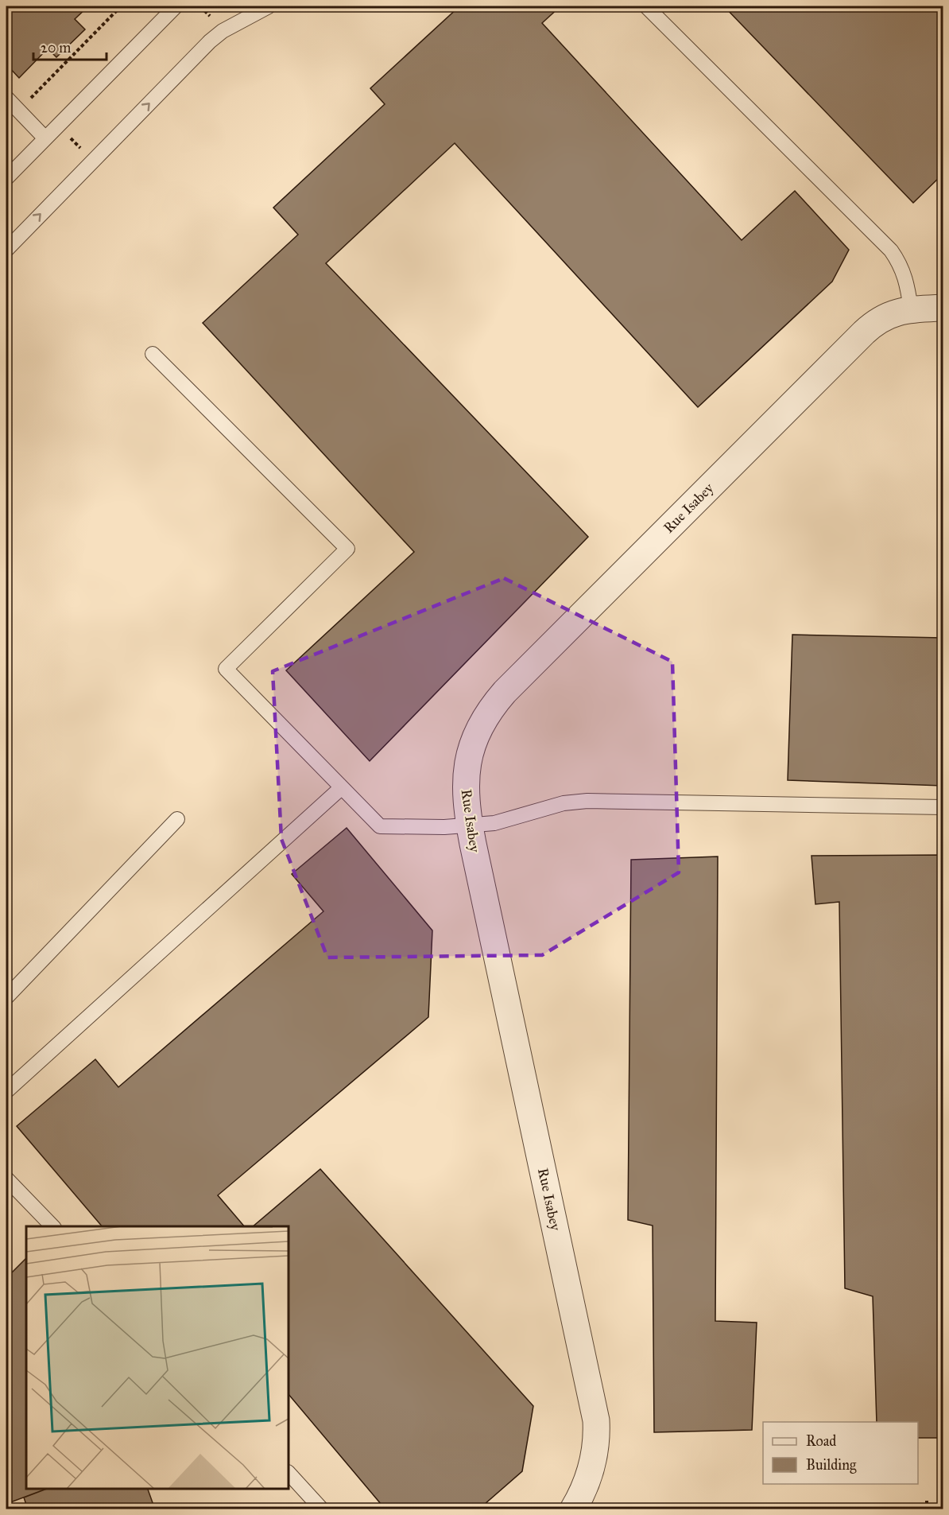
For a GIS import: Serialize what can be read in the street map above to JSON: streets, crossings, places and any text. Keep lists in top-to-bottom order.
{
  "streets": {
    "street": ["Rue Isabey"]
  },
  "legend": ["Road", "Building"],
  "scale_bar": "20 m"
}
